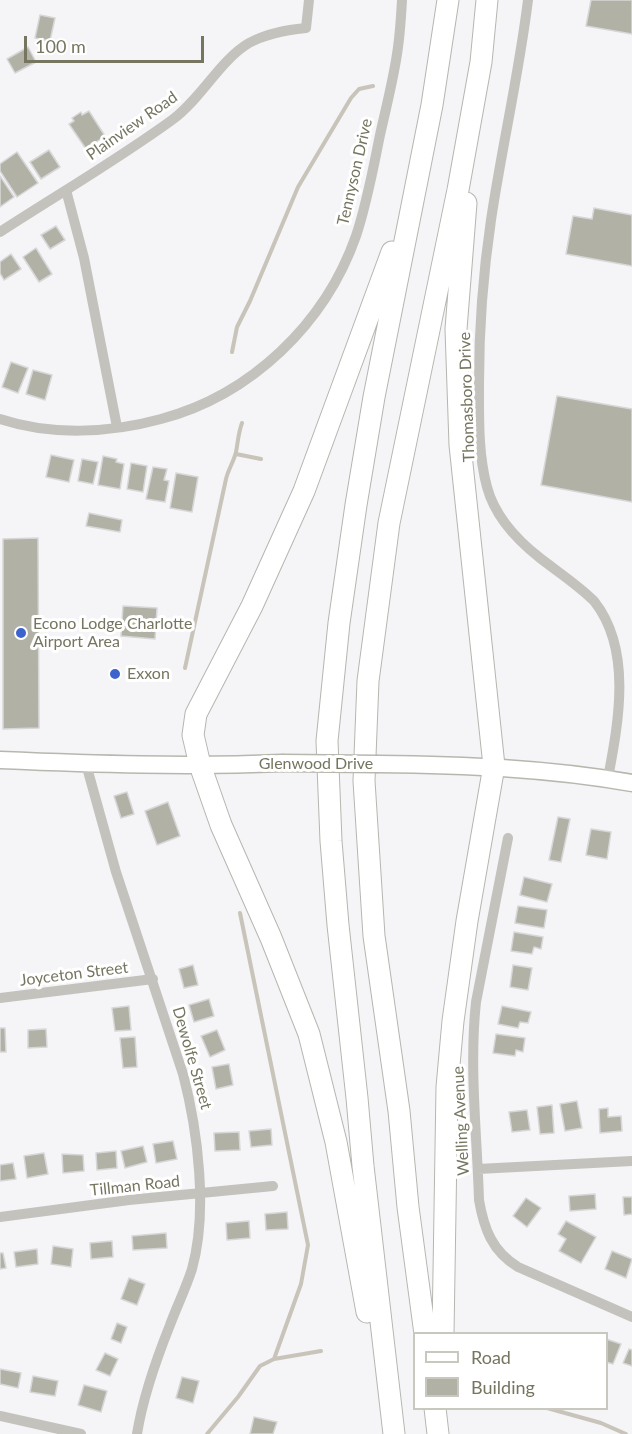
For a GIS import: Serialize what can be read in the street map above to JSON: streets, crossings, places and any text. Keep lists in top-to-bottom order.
{
  "streets": {
    "street": [
      "Plainview Road",
      "Tennyson Drive",
      "Thomasboro Drive",
      "Glenwood Drive",
      "Joyceton Street",
      "Dewolfe Street",
      "Welling Avenue",
      "Tillman Road"
    ]
  },
  "crossings": [
    ["Thomasboro Drive", "Glenwood Drive"],
    ["Glenwood Drive", "Dewolfe Street"],
    ["Joyceton Street", "Dewolfe Street"],
    ["Dewolfe Street", "Tillman Road"]
  ],
  "places": ["Econo Lodge Charlotte Airport Area", "Exxon"],
  "legend": ["Road", "Building"],
  "scale_bar": "100 m"
}
